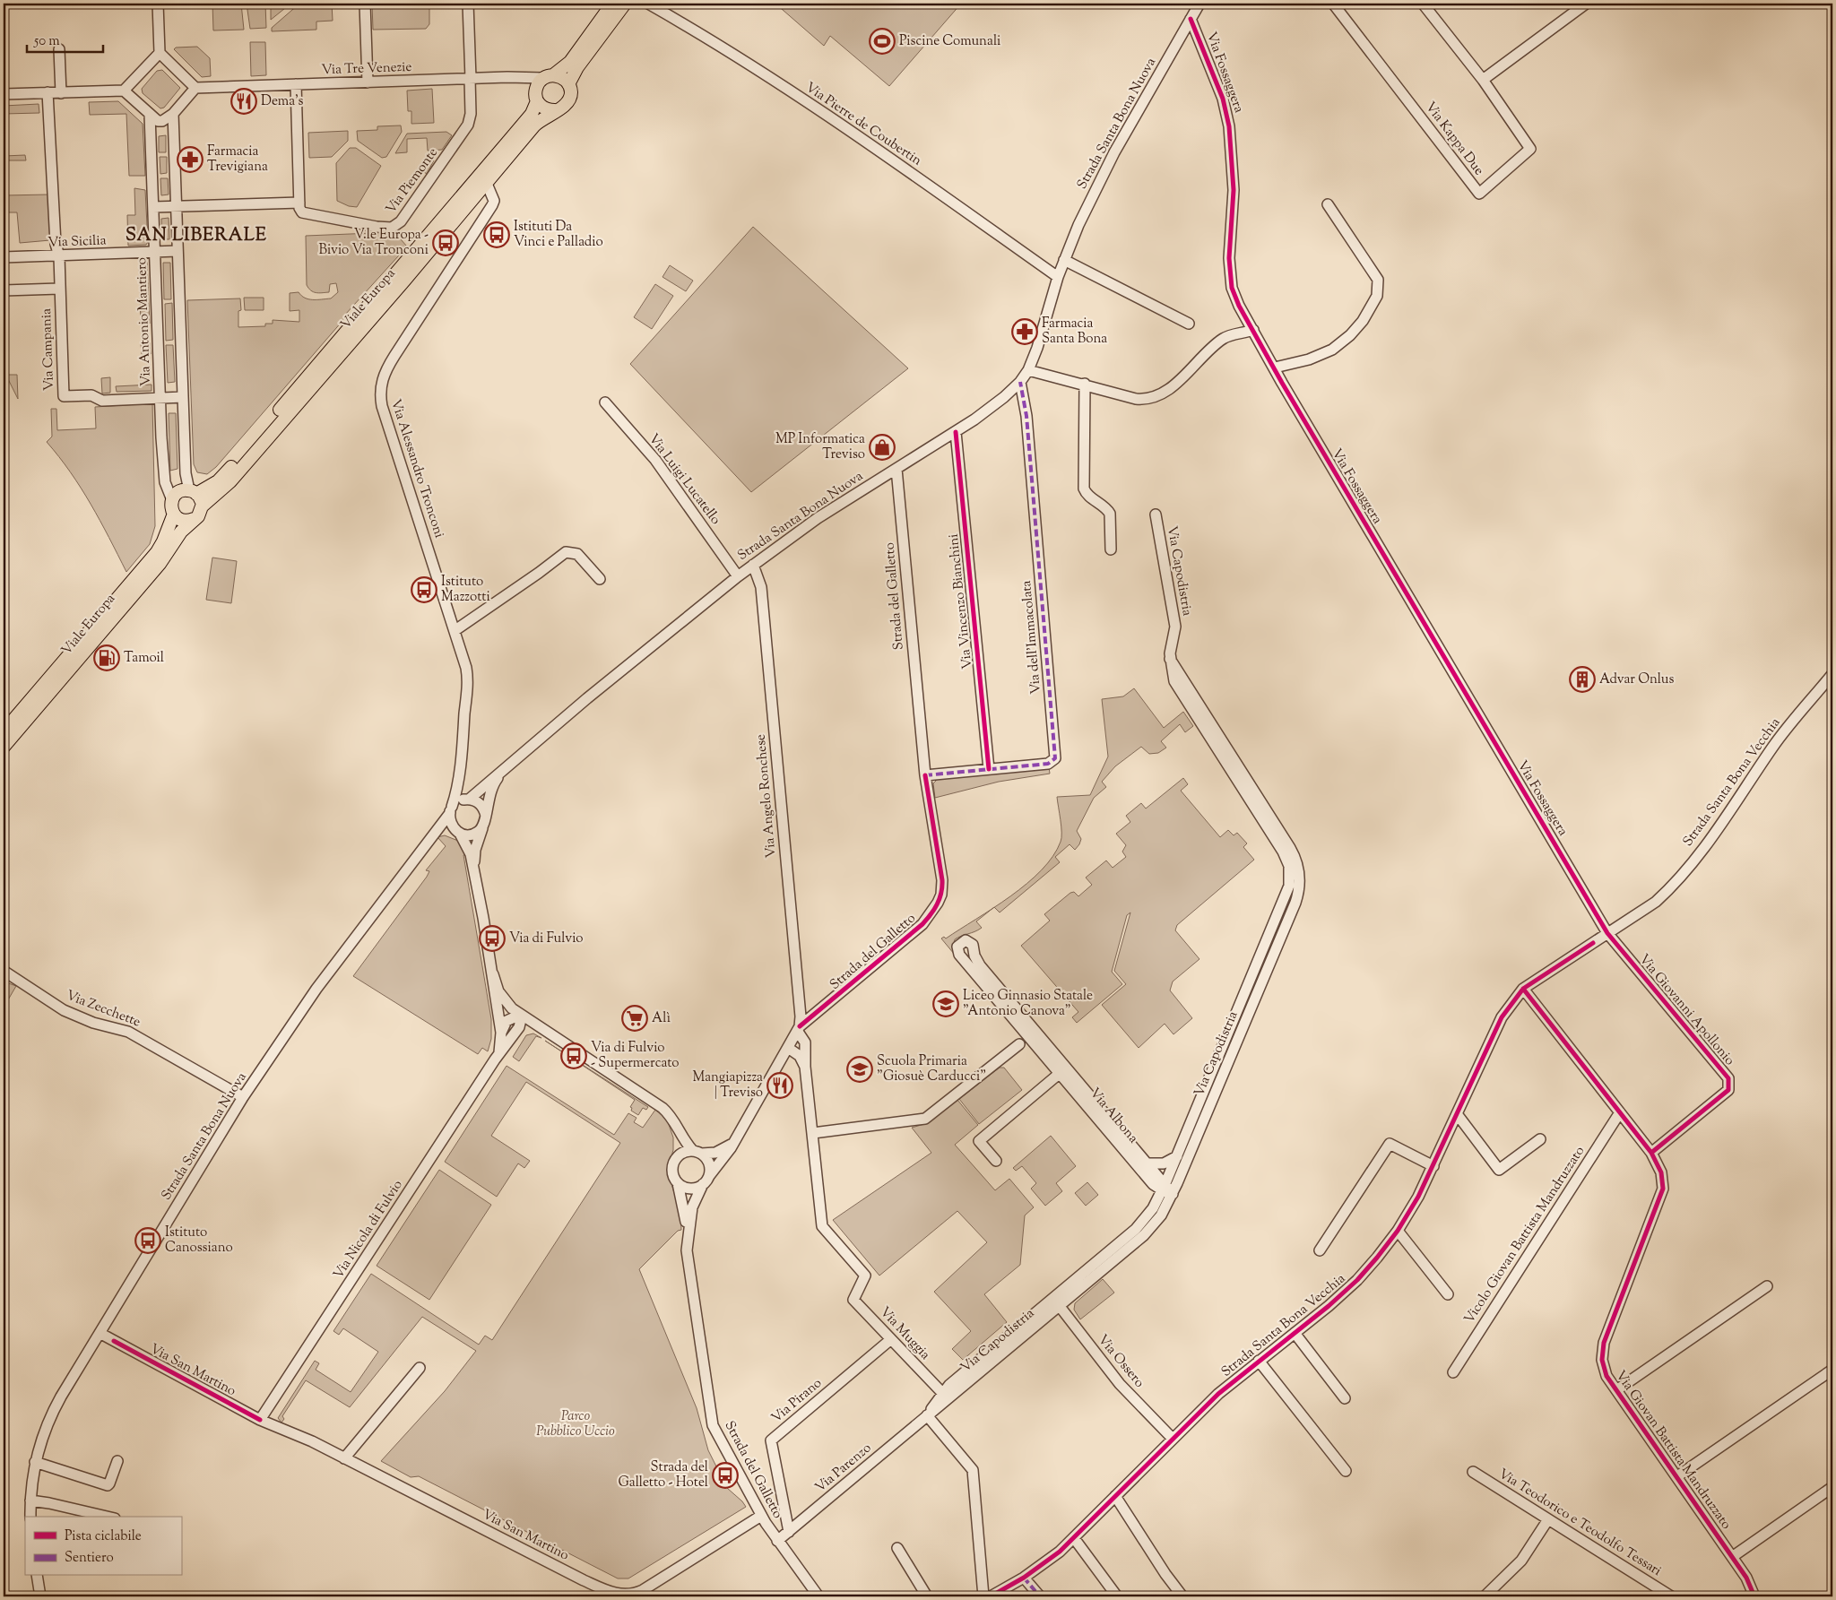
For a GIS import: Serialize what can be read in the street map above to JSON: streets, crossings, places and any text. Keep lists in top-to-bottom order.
{
  "streets": {
    "main road": ["Viale Europa"],
    "street": [
      "Via Tre Venezie",
      "Via Fossaggera",
      "Strada Santa Bona Nuova",
      "Via Pierre de Coubertin",
      "Via Kappa Due",
      "Via Piemonte",
      "Via Sicilia",
      "Via Antonio Mantiero",
      "Via Campania",
      "Via Alessandro Tronconi",
      "Via Luigi Lucatello",
      "Via Capodistria",
      "Strada del Galletto",
      "Via Vincenzo Bianchini",
      "Via dell'Immacolata",
      "Strada Santa Bona Vecchia",
      "Via Angelo Ronchese",
      "Via Zecchette",
      "Via Giovanni Apollonio",
      "Via Albona",
      "Via Nicola di Fulvio",
      "Vicolo Giovan Battista Mandruzzato",
      "Via Muggia",
      "Via Ossero",
      "Via San Martino",
      "Via Pirano",
      "Via Giovan Battista Mandruzzato",
      "Via Parenzo",
      "Via Teodorico e Teodolfo Tessari"
    ]
  },
  "crossings": [
    ["Via Tre Venezie", "Via Piemonte"],
    ["Via Tre Venezie", "Viale Europa"],
    ["Via Fossaggera", "Strada Santa Bona Nuova"],
    ["Via Fossaggera", "Strada Santa Bona Vecchia"],
    ["Via Fossaggera", "Via Giovanni Apollonio"],
    ["Strada Santa Bona Nuova", "Via Pierre de Coubertin"],
    ["Strada Santa Bona Nuova", "Via Alessandro Tronconi"],
    ["Strada Santa Bona Nuova", "Via Luigi Lucatello"],
    ["Strada Santa Bona Nuova", "Strada del Galletto"],
    ["Strada Santa Bona Nuova", "Via Vincenzo Bianchini"],
    ["Strada Santa Bona Nuova", "Via dell'Immacolata"],
    ["Strada Santa Bona Nuova", "Via Angelo Ronchese"],
    ["Strada Santa Bona Nuova", "Via Zecchette"],
    ["Strada Santa Bona Nuova", "Via San Martino"],
    ["Via Sicilia", "Via Antonio Mantiero"],
    ["Via Sicilia", "Via Campania"],
    ["Viale Europa", "Via Antonio Mantiero"],
    ["Viale Europa", "Via Alessandro Tronconi"],
    ["Via Antonio Mantiero", "Via Campania"],
    ["Via Capodistria", "Via Albona"],
    ["Via Capodistria", "Via Muggia"],
    ["Via Capodistria", "Via Ossero"],
    ["Via Capodistria", "Via Parenzo"],
    ["Strada del Galletto", "Via dell'Immacolata"],
    ["Strada del Galletto", "Via Angelo Ronchese"],
    ["Strada del Galletto", "Via Nicola di Fulvio"],
    ["Strada del Galletto", "Via San Martino"],
    ["Strada del Galletto", "Via Parenzo"],
    ["Via Vincenzo Bianchini", "Via dell'Immacolata"],
    ["Strada Santa Bona Vecchia", "Via Giovanni Apollonio"],
    ["Strada Santa Bona Vecchia", "Via Ossero"],
    ["Strada Santa Bona Vecchia", "Via Giovan Battista Mandruzzato"],
    ["Via Giovanni Apollonio", "Via Giovan Battista Mandruzzato"],
    ["Via Nicola di Fulvio", "Via San Martino"],
    ["Vicolo Giovan Battista Mandruzzato", "Via Giovan Battista Mandruzzato"],
    ["Via Muggia", "Via Pirano"],
    ["Via Muggia", "Via Parenzo"],
    ["Via Pirano", "Via Parenzo"]
  ],
  "districts": ["SAN LIBERALE"],
  "parks": ["Parco Pubblico Uccio"],
  "places": {
    "sports": ["Piscine Comunali"],
    "restaurant": ["Dema's", "Mangiapizza | Treviso"],
    "pharmacy": ["Farmacia Trevigiana", "Farmacia Santa Bona"],
    "bus stop": [
      "Istituti Da Vinci e Palladio",
      "V.le Europa - Bivio Via Tronconi",
      "Istituto Mazzotti",
      "Via di Fulvio",
      "Via di Fulvio - Supermercato",
      "Istituto Canossiano",
      "Strada del Galletto - Hotel"
    ],
    "shop": ["MP Informatica Treviso"],
    "fuel station": ["Tamoil"],
    "building": ["Advar Onlus"],
    "school or university": ["Liceo Ginnasio Statale \"Antonio Canova\"", "Scuola Primaria \"Giosuè Carducci\""],
    "supermarket": ["Alì"]
  },
  "legend": ["Pista ciclabile", "Sentiero"],
  "scale_bar": "50 m"
}
